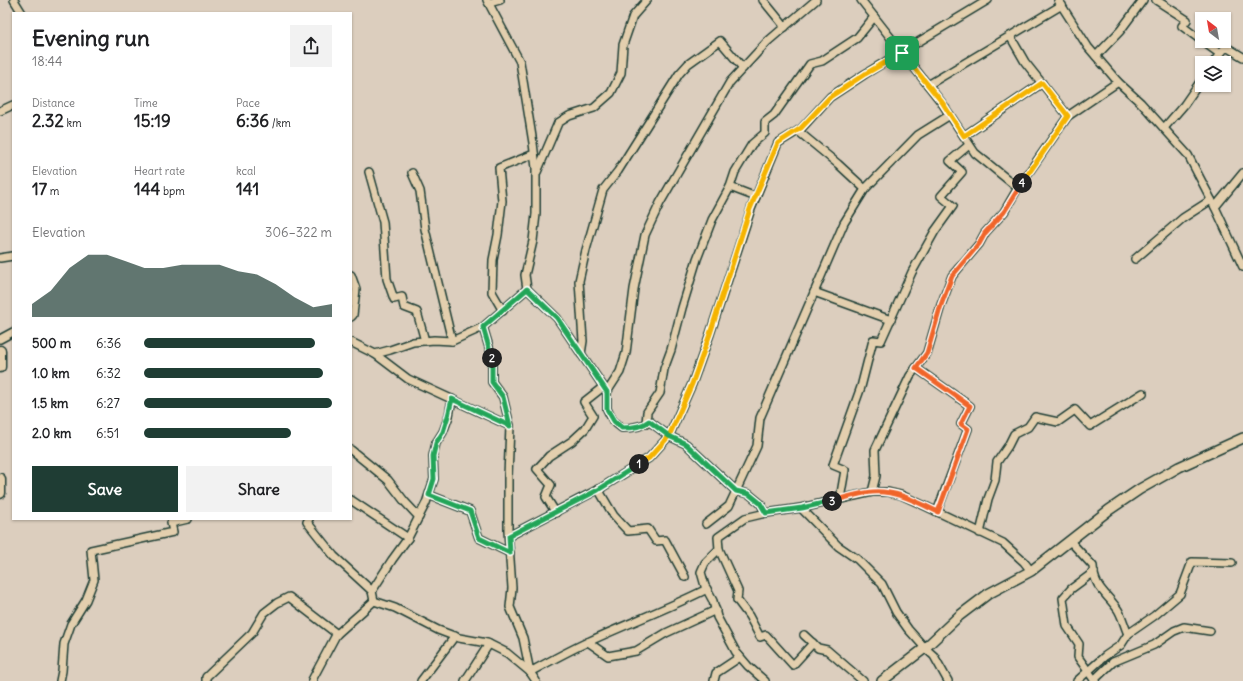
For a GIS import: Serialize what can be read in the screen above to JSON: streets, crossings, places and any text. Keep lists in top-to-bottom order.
{
  "north": "top left",
  "page": {
    "heading": ["Evening run", "18:44"],
    "stats": [
      ["Distance", "2.32 km"],
      ["Time", "15:19"],
      ["Pace", "6:36 /km"],
      ["Elevation", "17 m"],
      ["Heart rate", "144 bpm"],
      ["kcal", "141"]
    ],
    "pins": [
      "4",
      "2",
      "1",
      "3"
    ],
    "chart": ["Elevation", "306–322 m"],
    "list": [
      {
        "name": "500 m",
        "note": "6:36"
      },
      {
        "name": "1.0 km",
        "note": "6:32"
      },
      {
        "name": "1.5 km",
        "note": "6:27"
      },
      {
        "name": "2.0 km",
        "note": "6:51"
      }
    ],
    "buttons": ["Save", "Share"]
  }
}
